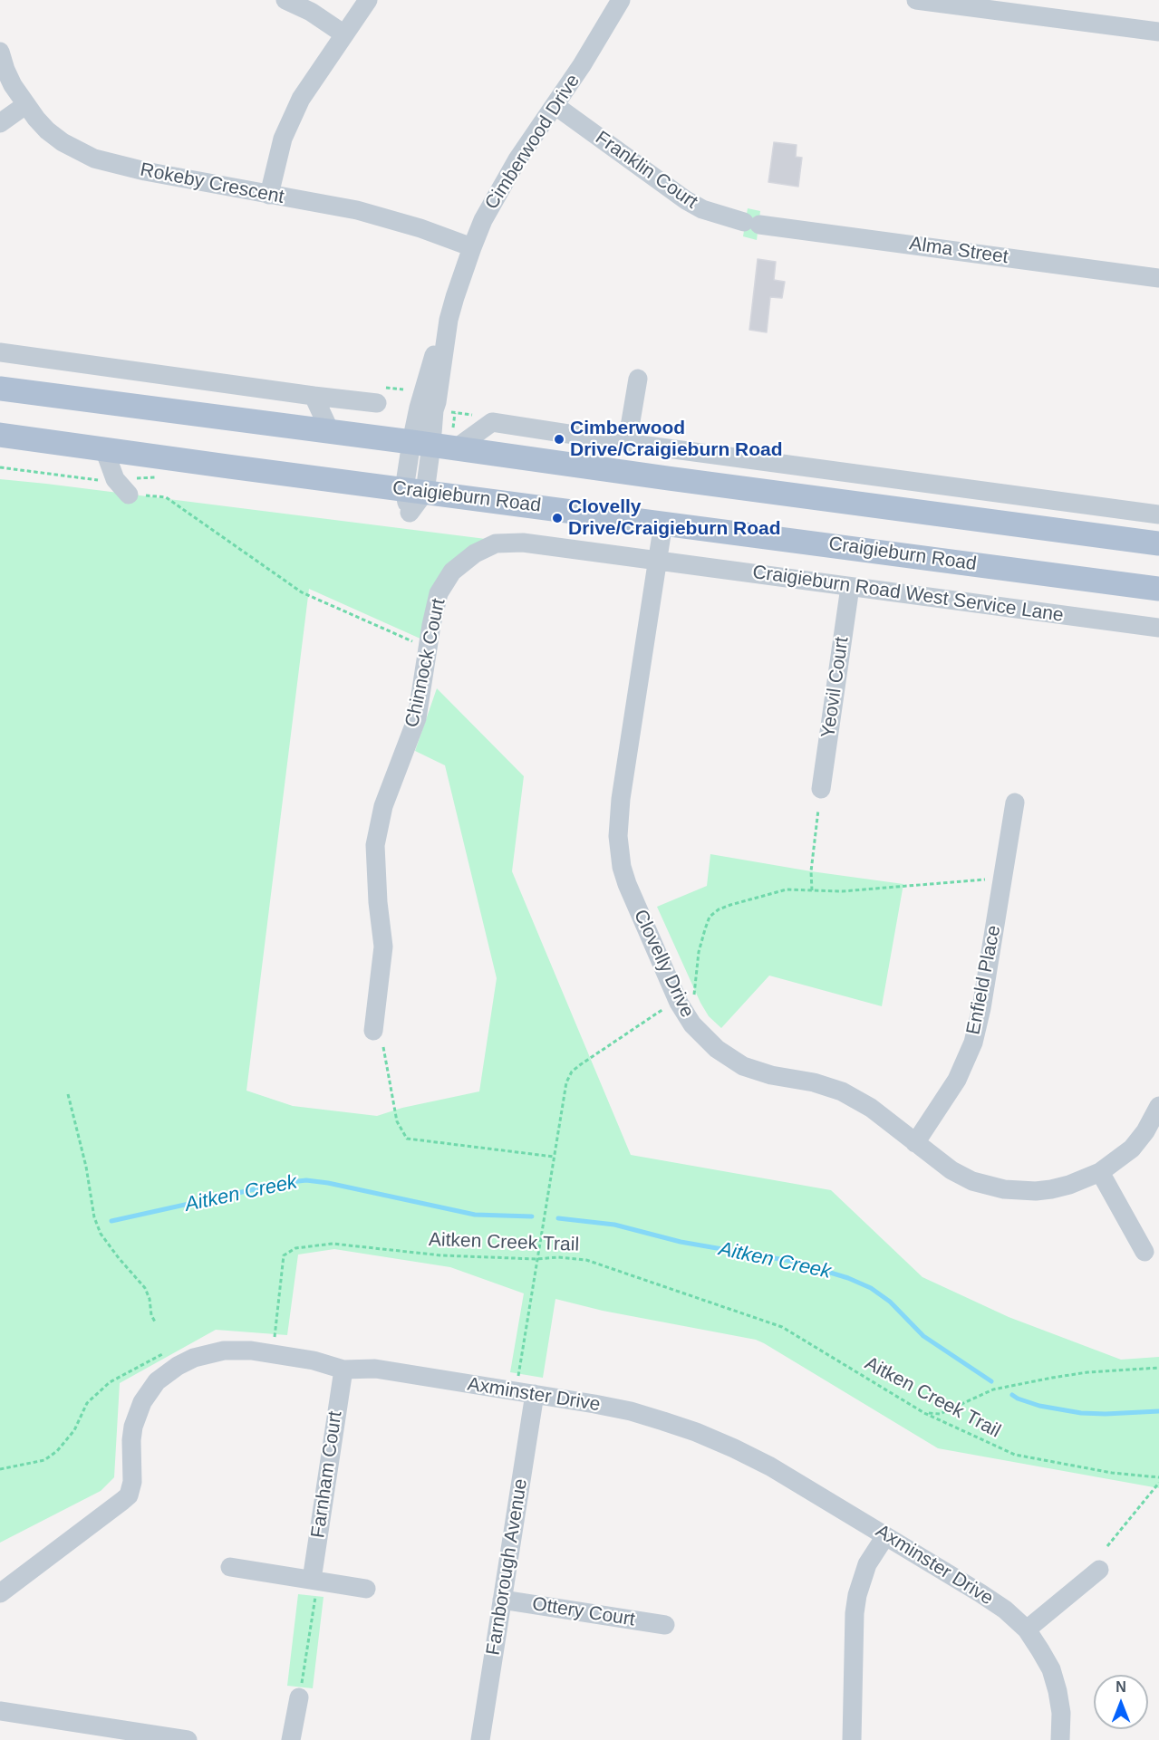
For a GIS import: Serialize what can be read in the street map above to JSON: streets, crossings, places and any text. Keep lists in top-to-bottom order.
{
  "streets": {
    "main road": ["Craigieburn Road"],
    "street": [
      "Cimberwood Drive",
      "Franklin Court",
      "Rokeby Crescent",
      "Alma Street",
      "Craigieburn Road West Service Lane",
      "Chinnock Court",
      "Yeovil Court",
      "Clovelly Drive",
      "Enfield Place",
      "Axminster Drive",
      "Farnham Court",
      "Farnborough Avenue",
      "Ottery Court"
    ],
    "path": ["Aitken Creek Trail"]
  },
  "crossings": [
    ["Cimberwood Drive", "Franklin Court"],
    ["Cimberwood Drive", "Rokeby Crescent"],
    ["Cimberwood Drive", "Craigieburn Road"],
    ["Franklin Court", "Alma Street"],
    ["Craigieburn Road", "Clovelly Drive"],
    ["Craigieburn Road West Service Lane", "Chinnock Court"],
    ["Craigieburn Road West Service Lane", "Yeovil Court"],
    ["Craigieburn Road West Service Lane", "Clovelly Drive"],
    ["Chinnock Court", "Clovelly Drive"],
    ["Clovelly Drive", "Enfield Place"],
    ["Axminster Drive", "Farnham Court"],
    ["Axminster Drive", "Farnborough Avenue"],
    ["Farnborough Avenue", "Ottery Court"]
  ],
  "water": ["Aitken Creek"],
  "places": ["Cimberwood Drive/Craigieburn Road", "Clovelly Drive/Craigieburn Road"],
  "north": "top"
}
